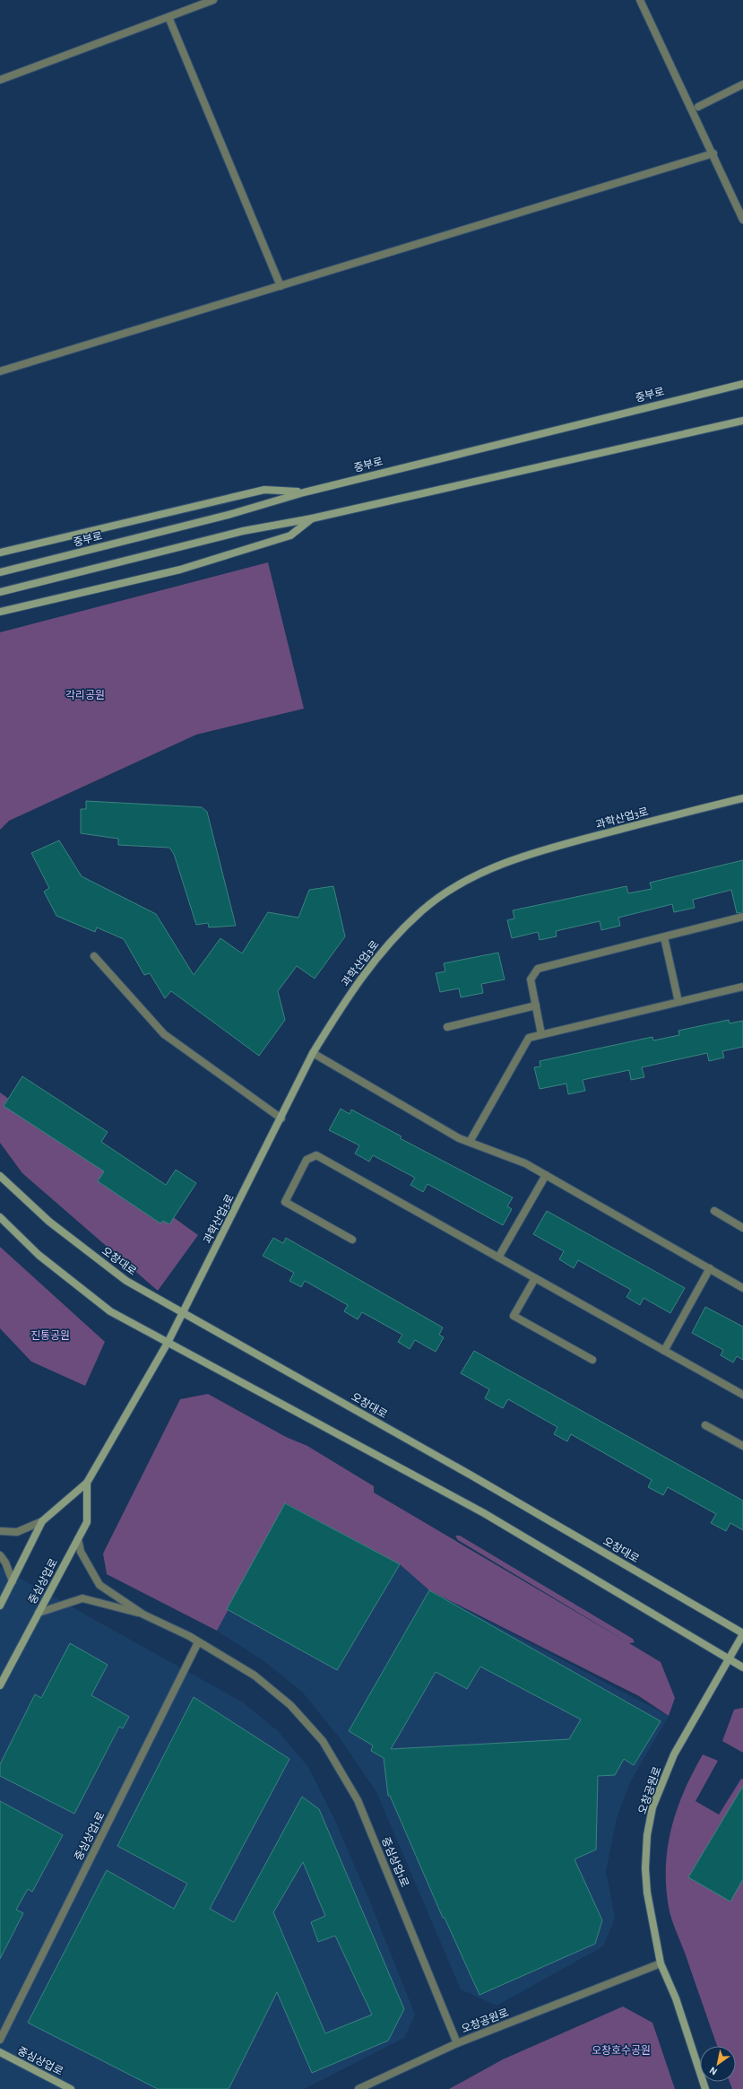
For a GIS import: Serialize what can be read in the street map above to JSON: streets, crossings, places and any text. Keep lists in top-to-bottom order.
{
  "streets": {
    "main road": [
      "중부로",
      "과학산업3로",
      "오창대로",
      "중심상업로",
      "오창공원로"
    ],
    "street": ["중심상업1로"]
  },
  "crossings": [
    ["과학산업3로", "오창대로"],
    ["과학산업3로", "중심상업로"],
    ["오창대로", "오창공원로"],
    ["오창공원로", "중심상업1로"]
  ],
  "parks": ["각리공원", "진통공원", "오창호수공원"],
  "north": "bottom left"
}
